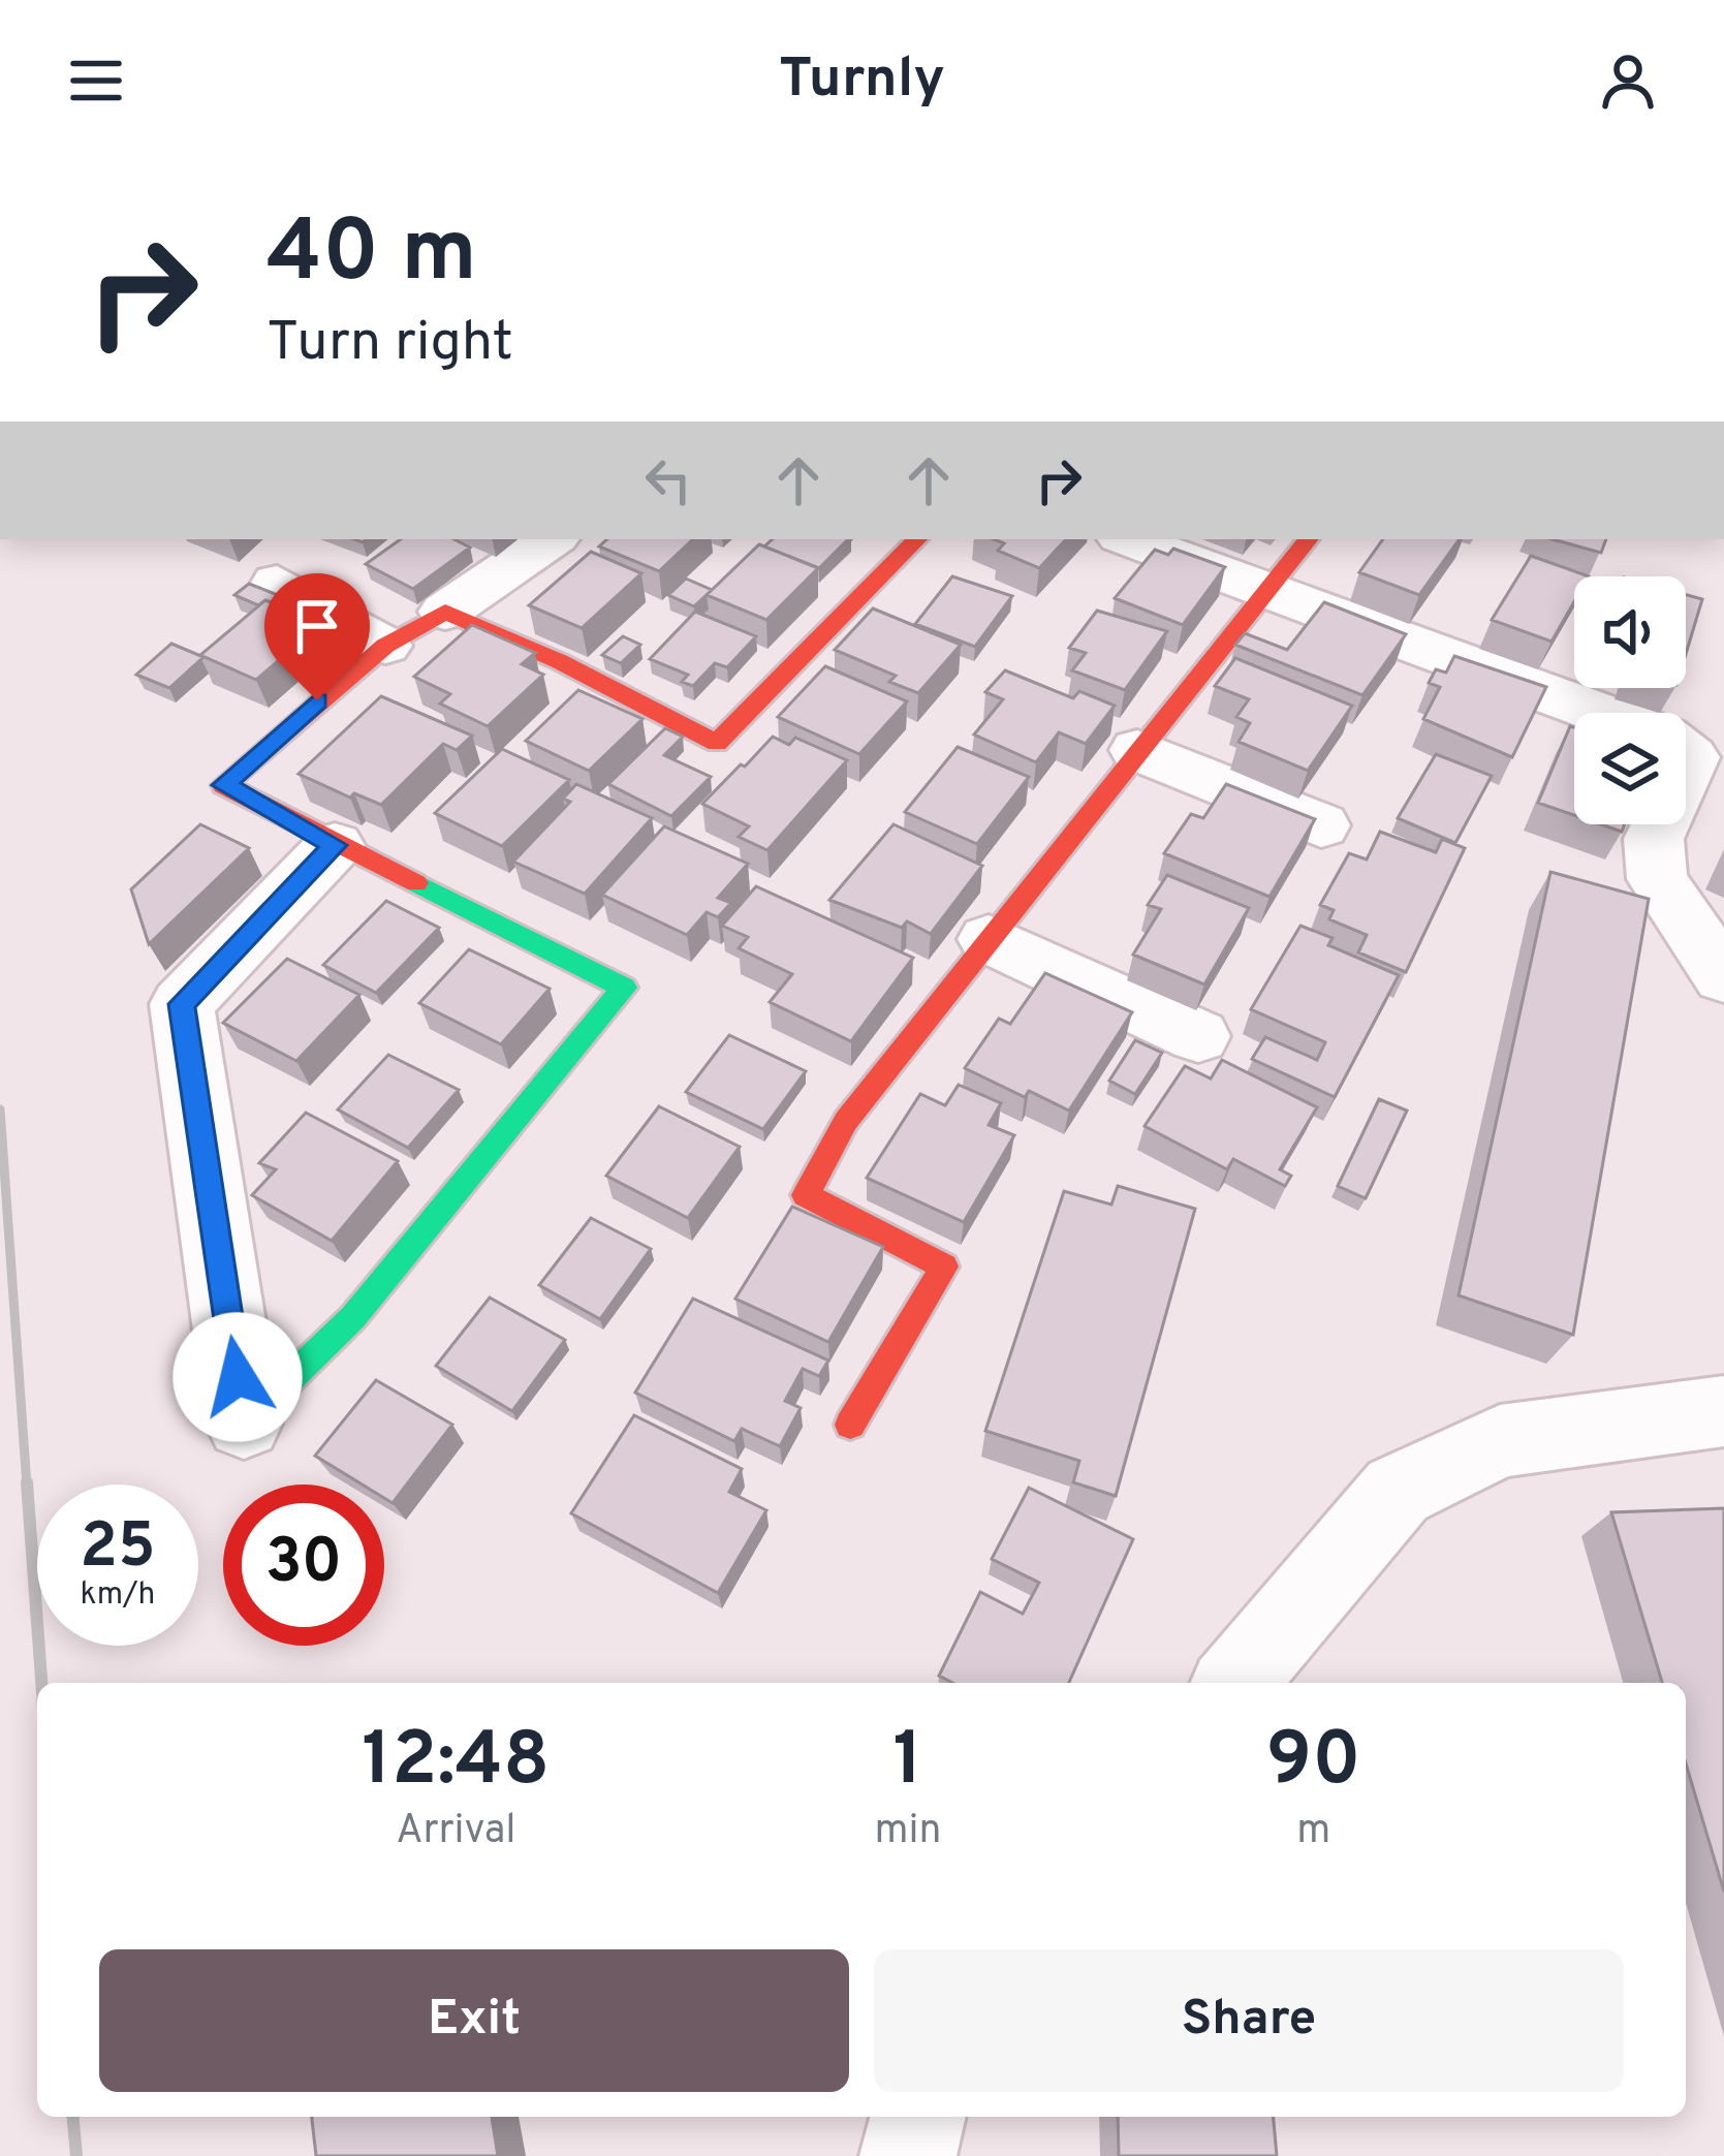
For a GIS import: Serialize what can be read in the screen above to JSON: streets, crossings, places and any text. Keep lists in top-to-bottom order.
{
  "page": {
    "header": "Turnly",
    "turn": ["40 m", "Turn right"],
    "speed": "25 km/h",
    "limit": "30",
    "eta": [
      "12:48",
      "Arrival",
      "1",
      "min",
      "90",
      "m"
    ],
    "buttons": ["Exit", "Share"]
  }
}
